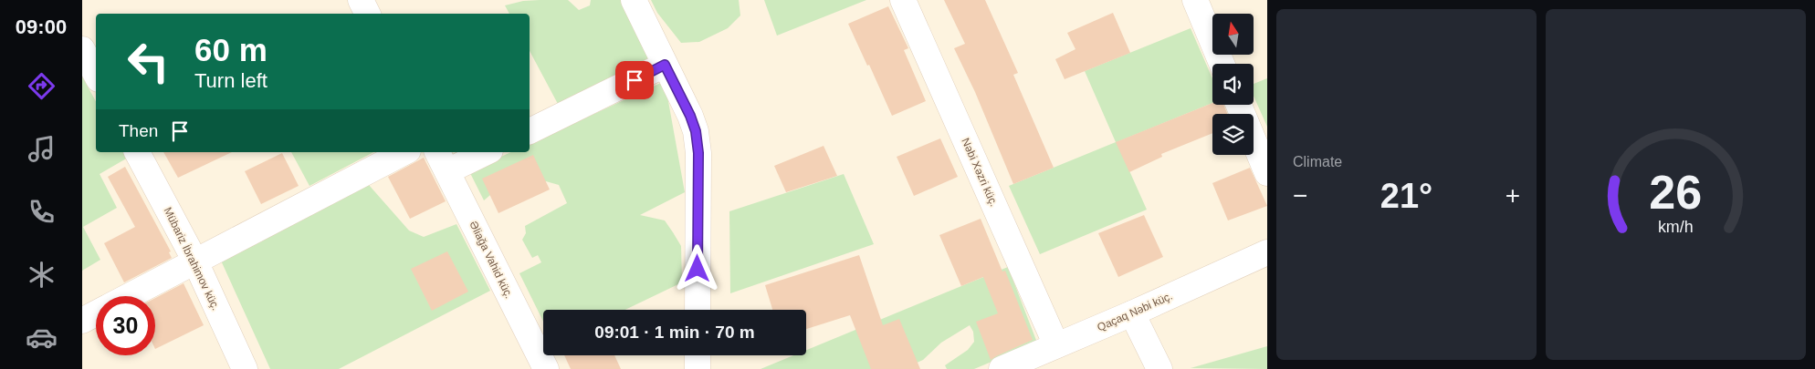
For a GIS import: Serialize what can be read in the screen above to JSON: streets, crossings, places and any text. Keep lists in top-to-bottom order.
{
  "streets": {
    "street": [
      "Nəbi Xəzri küç.",
      "Mübariz İbrahimov küç.",
      "Əliağa Vahid küç.",
      "Qaçaq Nəbi küç."
    ]
  },
  "crossings": [
    ["Nəbi Xəzri küç.", "Qaçaq Nəbi küç."]
  ],
  "north": "top",
  "page": {
    "tabs": "09:00",
    "tile": "Climate",
    "turn": ["60 m", "Turn left"],
    "then": "Then",
    "heat": ["−", "21°", "+"],
    "limit": "30",
    "trip": "09:01 · 1 min · 70 m",
    "gauge": ["26", "km/h"]
  }
}
